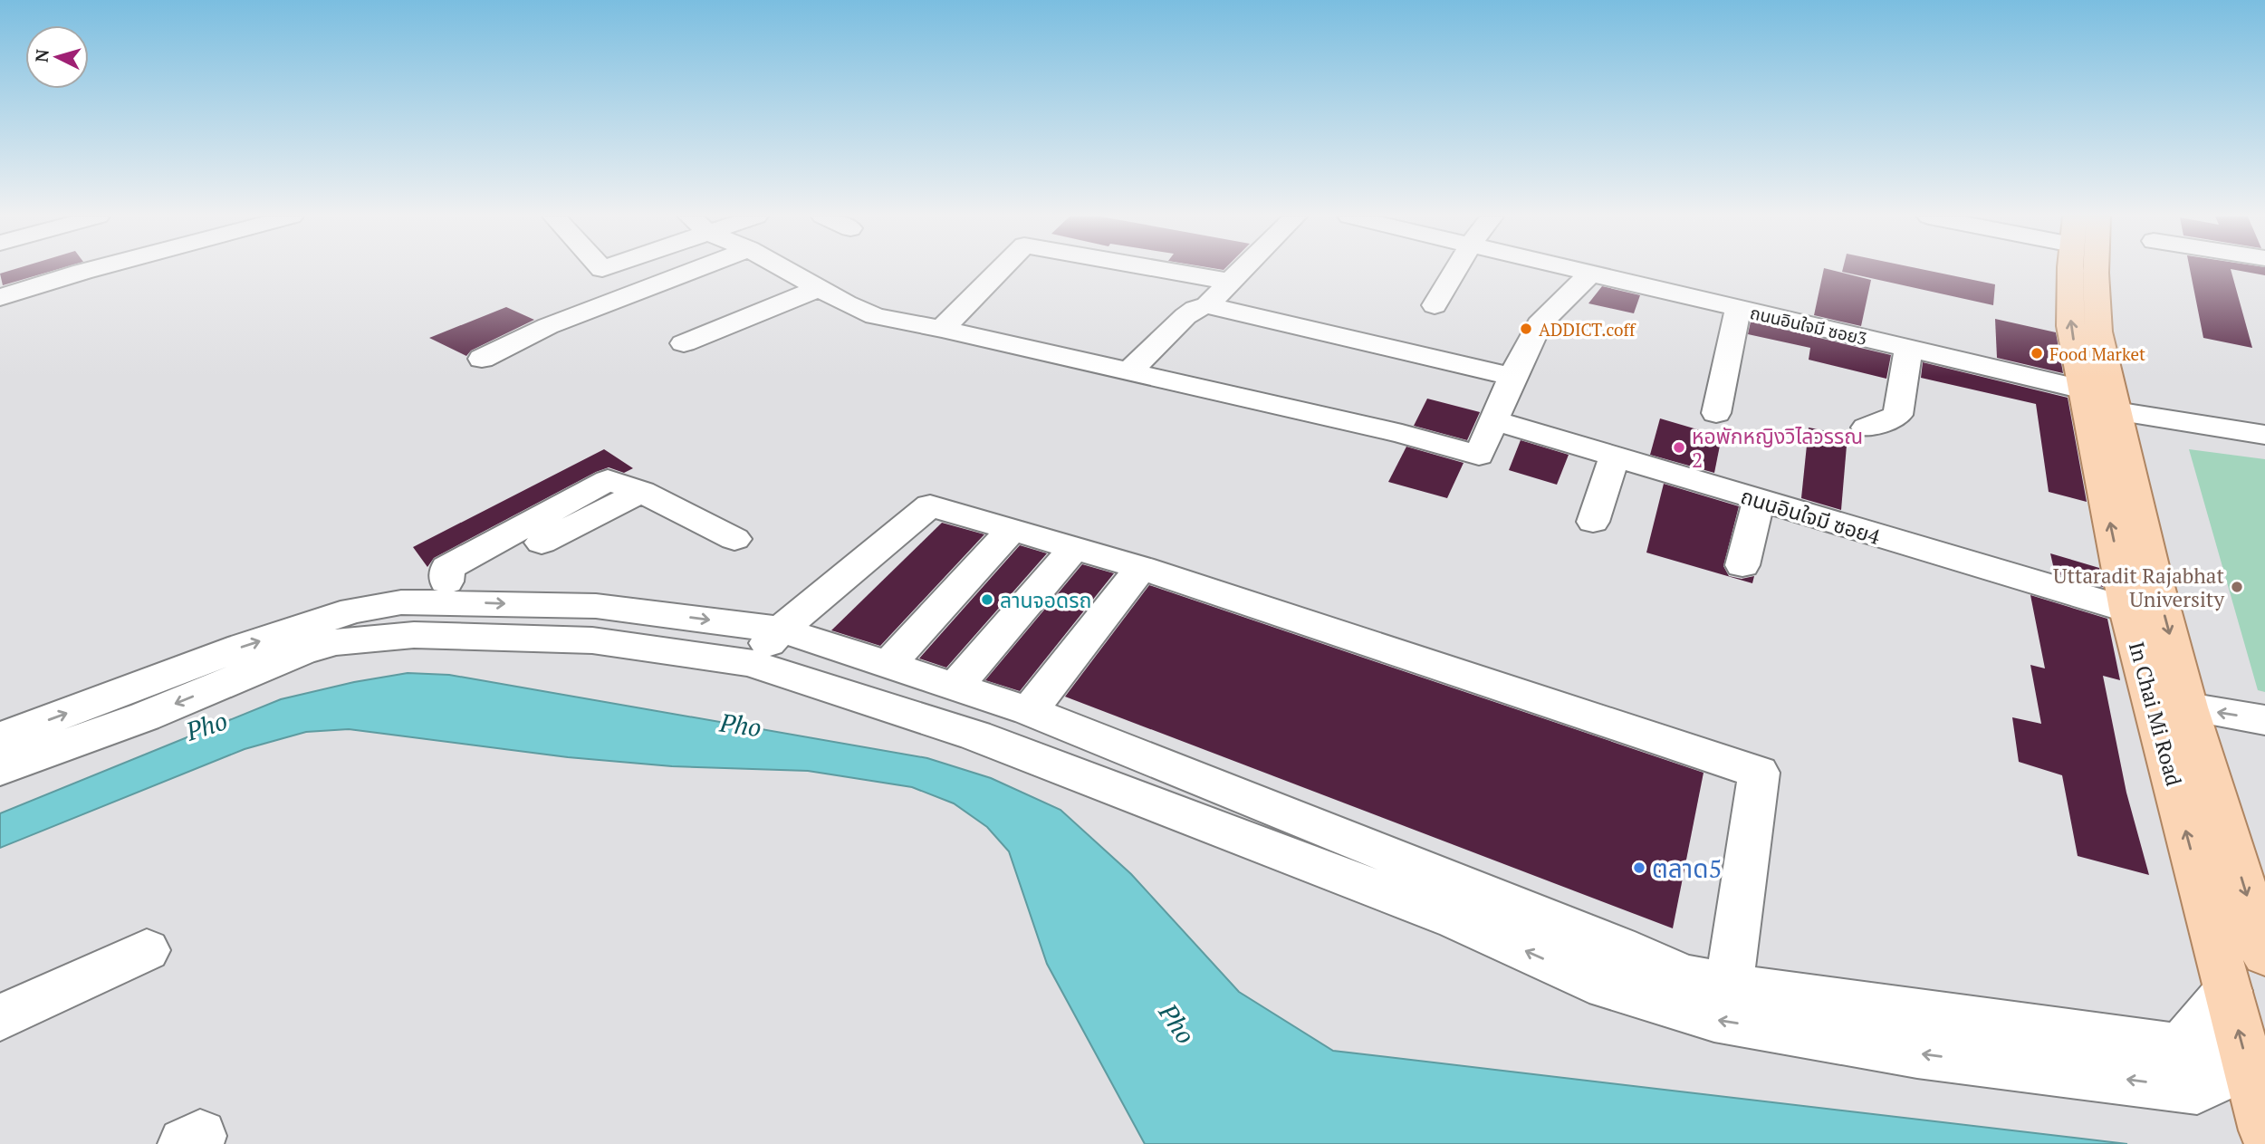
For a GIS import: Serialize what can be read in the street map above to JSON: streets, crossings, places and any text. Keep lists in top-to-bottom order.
{
  "streets": {
    "main road": ["In Chai Mi Road"],
    "street": ["ถนนอินใจมี ซอย3", "ถนนอินใจมี ซอย4"]
  },
  "crossings": [
    ["ถนนอินใจมี ซอย3", "In Chai Mi Road"],
    ["ถนนอินใจมี ซอย4", "In Chai Mi Road"]
  ],
  "water": ["Pho"],
  "places": [
    "ADDICT.coff",
    "Food Market",
    "หอพักหญิงวิไลวรรณ 2",
    "Uttaradit Rajabhat University",
    "ลานจอดรถ",
    "ตลาด5"
  ],
  "north": "left"
}
